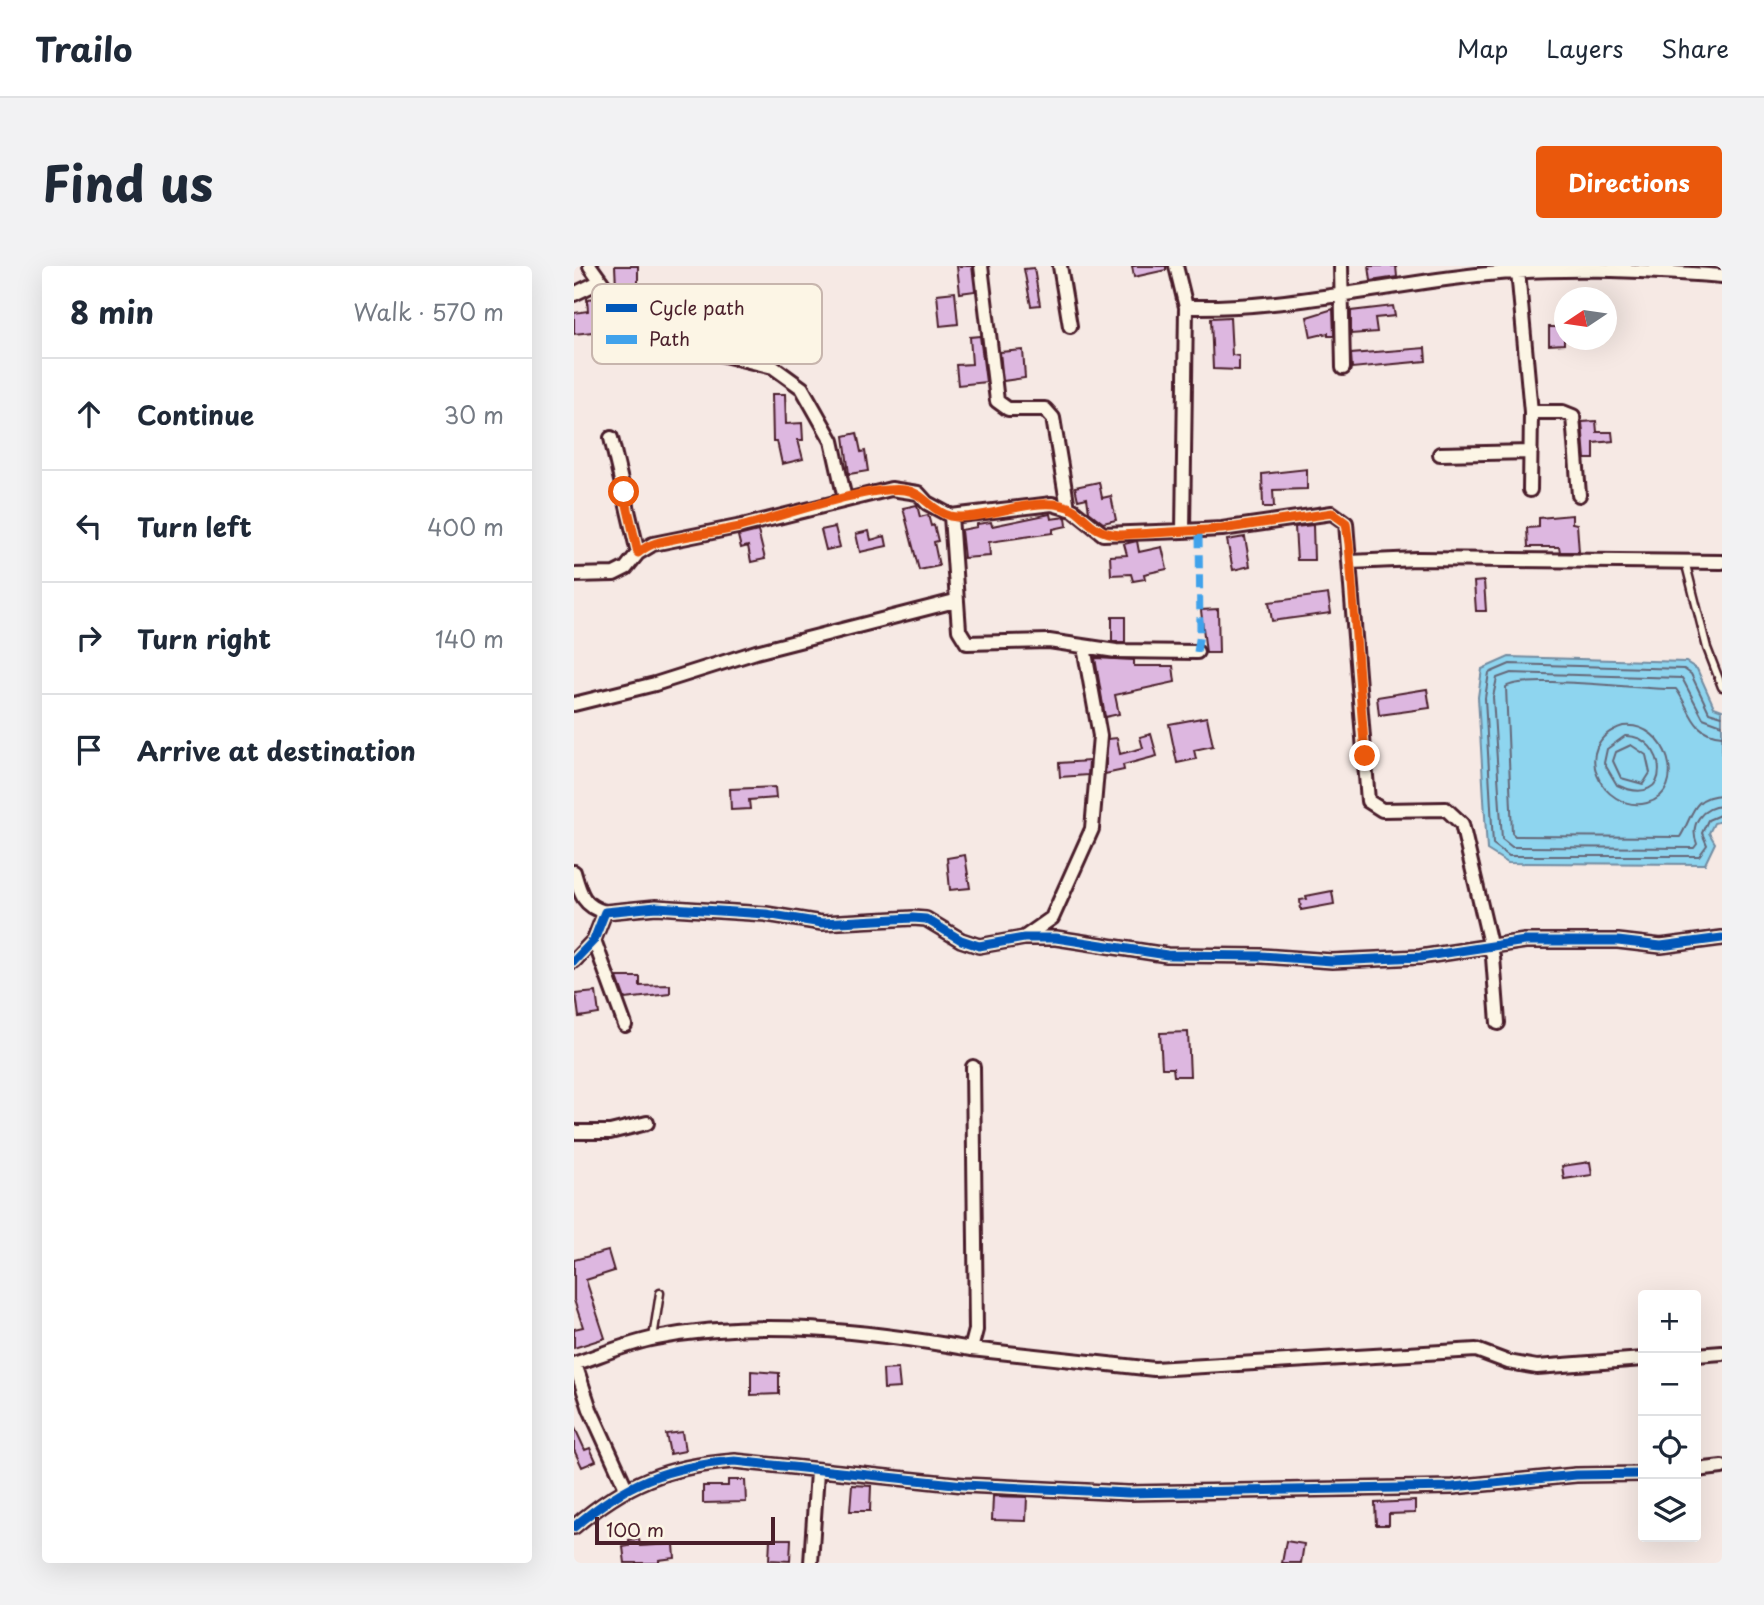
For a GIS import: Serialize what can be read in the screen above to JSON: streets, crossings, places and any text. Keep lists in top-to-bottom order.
{
  "legend": ["Cycle path", "Path"],
  "scale_bar": "100 m",
  "north": "left",
  "page": {
    "header": "Trailo",
    "nav": ["Map", "Layers", "Share"],
    "title": "Find us",
    "buttons": "Directions",
    "heading": ["8 min", "Walk · 570 m"],
    "list": [
      ["Continue", "30 m"],
      ["Turn left", "400 m"],
      ["Turn right", "140 m"],
      "Arrive at destination"
    ],
    "map_buttons": ["+", "−"],
    "scale": "100 m"
  }
}
